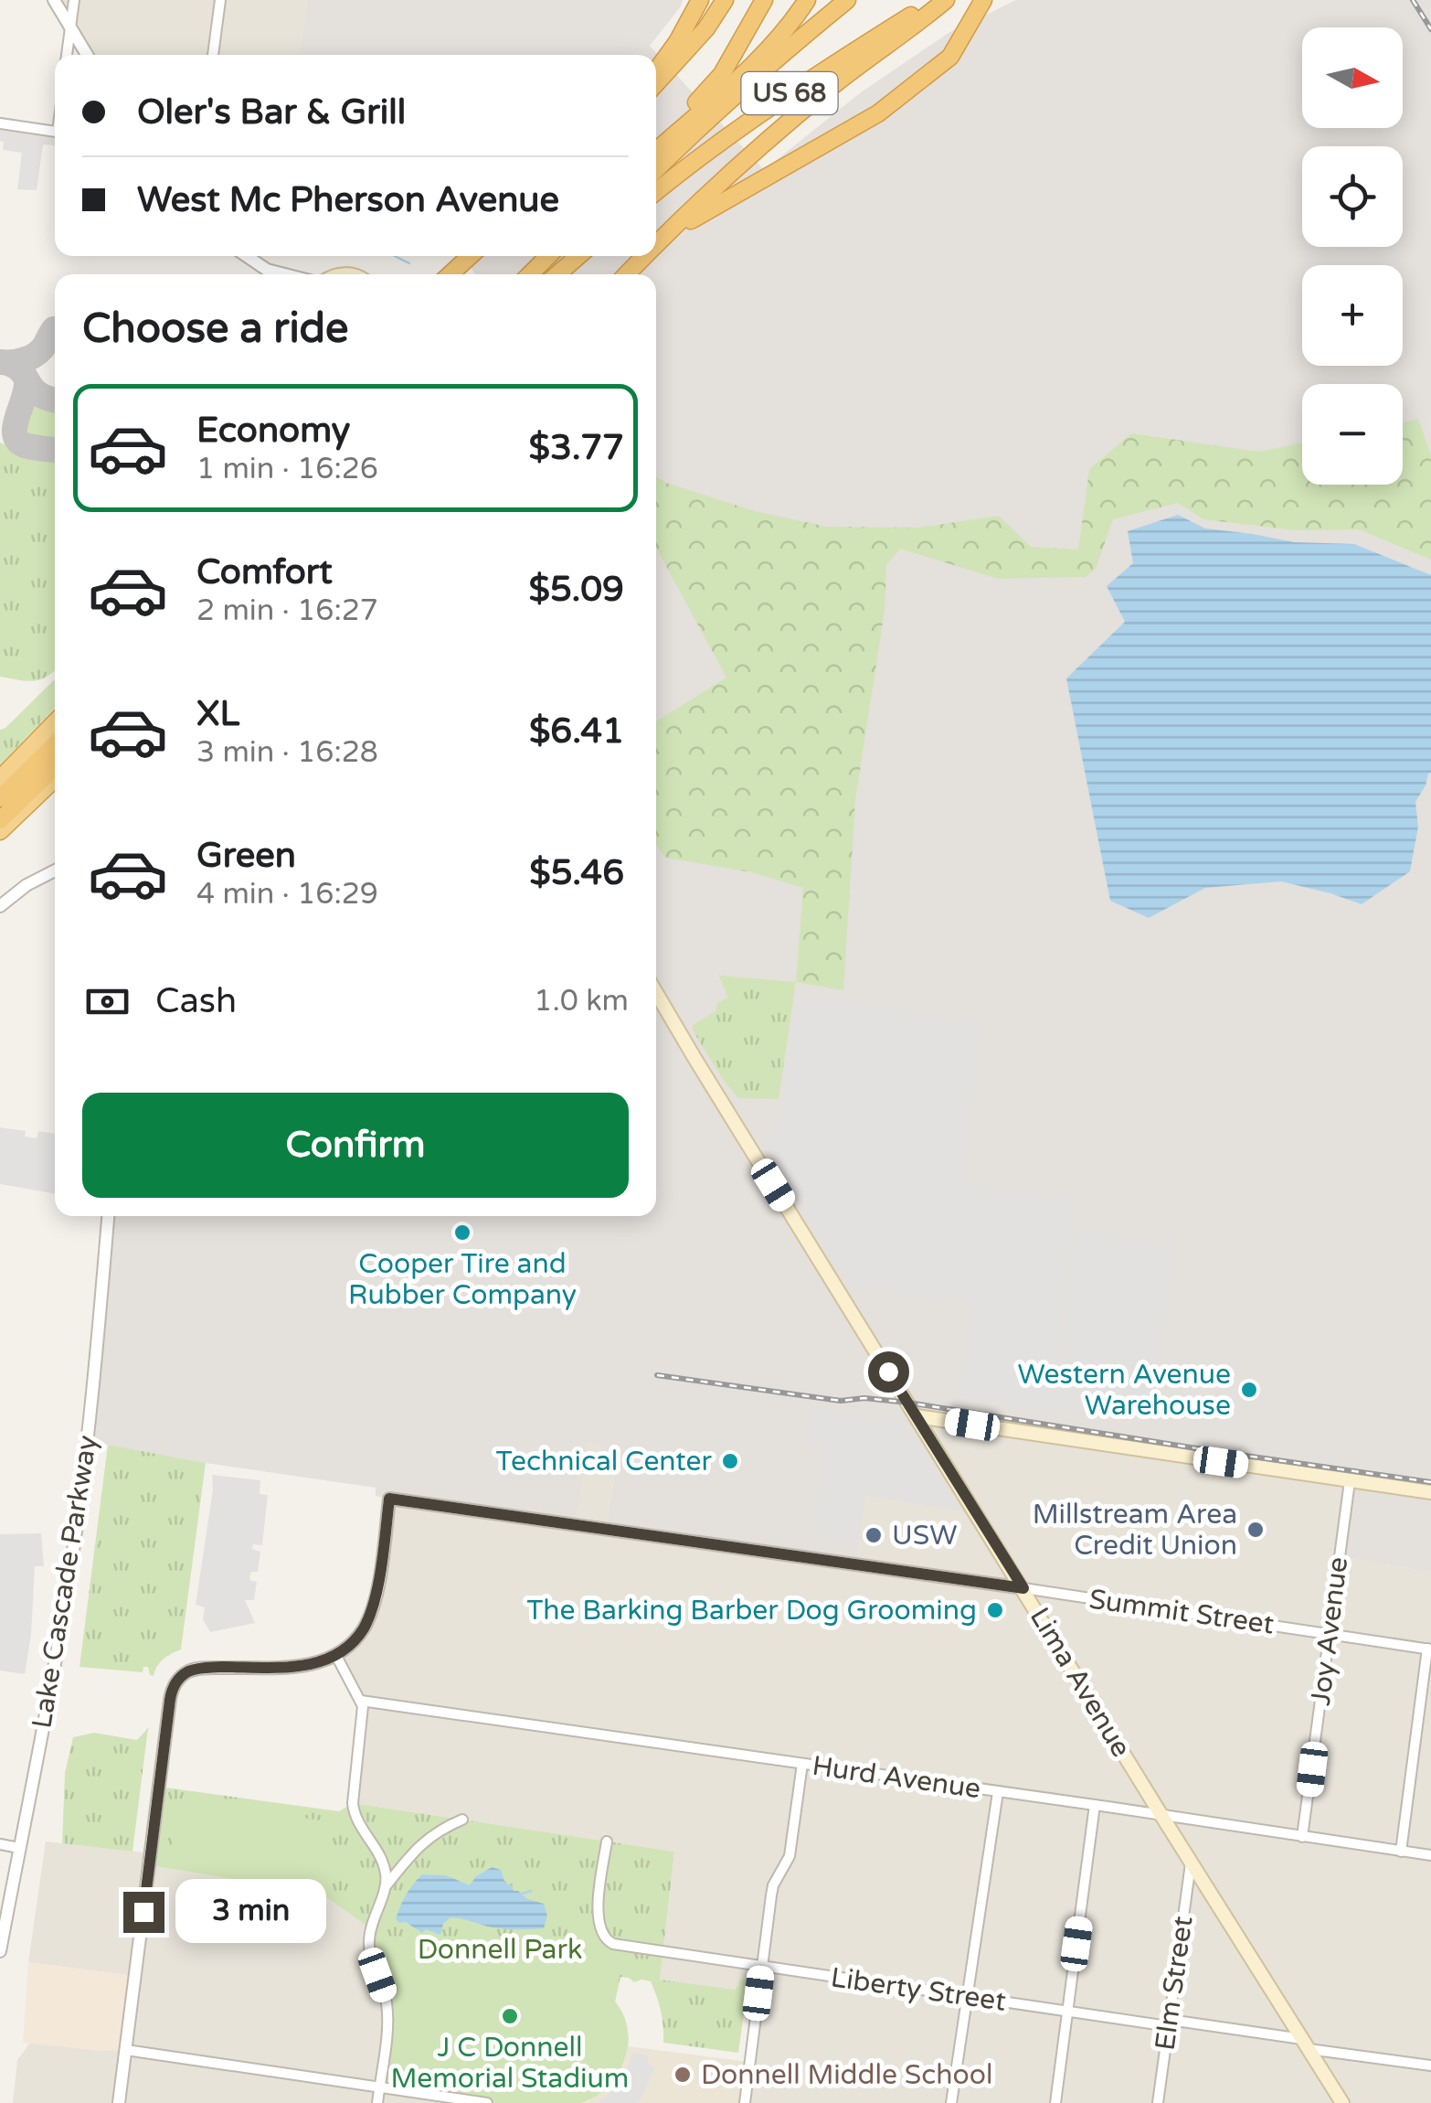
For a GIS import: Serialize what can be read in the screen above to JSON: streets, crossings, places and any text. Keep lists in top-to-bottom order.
{
  "streets": {
    "highway": ["US 68"],
    "main road": ["Lima Avenue"],
    "street": [
      "Lake Cascade Parkway",
      "Summit Street",
      "Joy Avenue",
      "Hurd Avenue",
      "Elm Street",
      "Liberty Street"
    ]
  },
  "crossings": [
    ["Summit Street", "Joy Avenue"],
    ["Summit Street", "Lima Avenue"],
    ["Joy Avenue", "Hurd Avenue"],
    ["Lima Avenue", "Hurd Avenue"],
    ["Lima Avenue", "Elm Street"],
    ["Lima Avenue", "Liberty Street"],
    ["Elm Street", "Liberty Street"]
  ],
  "parks": ["Donnell Park"],
  "places": [
    "Cooper Tire and Rubber Company",
    "Western Avenue Warehouse",
    "Technical Center",
    "Millstream Area Credit Union",
    "USW",
    "The Barking Barber Dog Grooming",
    "J C Donnell Memorial Stadium",
    "Donnell Middle School"
  ],
  "north": "right",
  "page": {
    "map_buttons": ["+", "−"],
    "banner": ["Oler's Bar & Grill", "West Mc Pherson Avenue"],
    "heading": "Choose a ride",
    "list": [
      {
        "name": "Economy",
        "note": "1 min · 16:26",
        "value": "$3.77"
      },
      {
        "name": "Comfort",
        "note": "2 min · 16:27",
        "value": "$5.09"
      },
      {
        "name": "XL",
        "note": "3 min · 16:28",
        "value": "$6.41"
      },
      {
        "name": "Green",
        "note": "4 min · 16:29",
        "value": "$5.46"
      }
    ],
    "pay": ["Cash", "1.0 km"],
    "buttons": "Confirm",
    "bubble": "3 min"
  }
}
